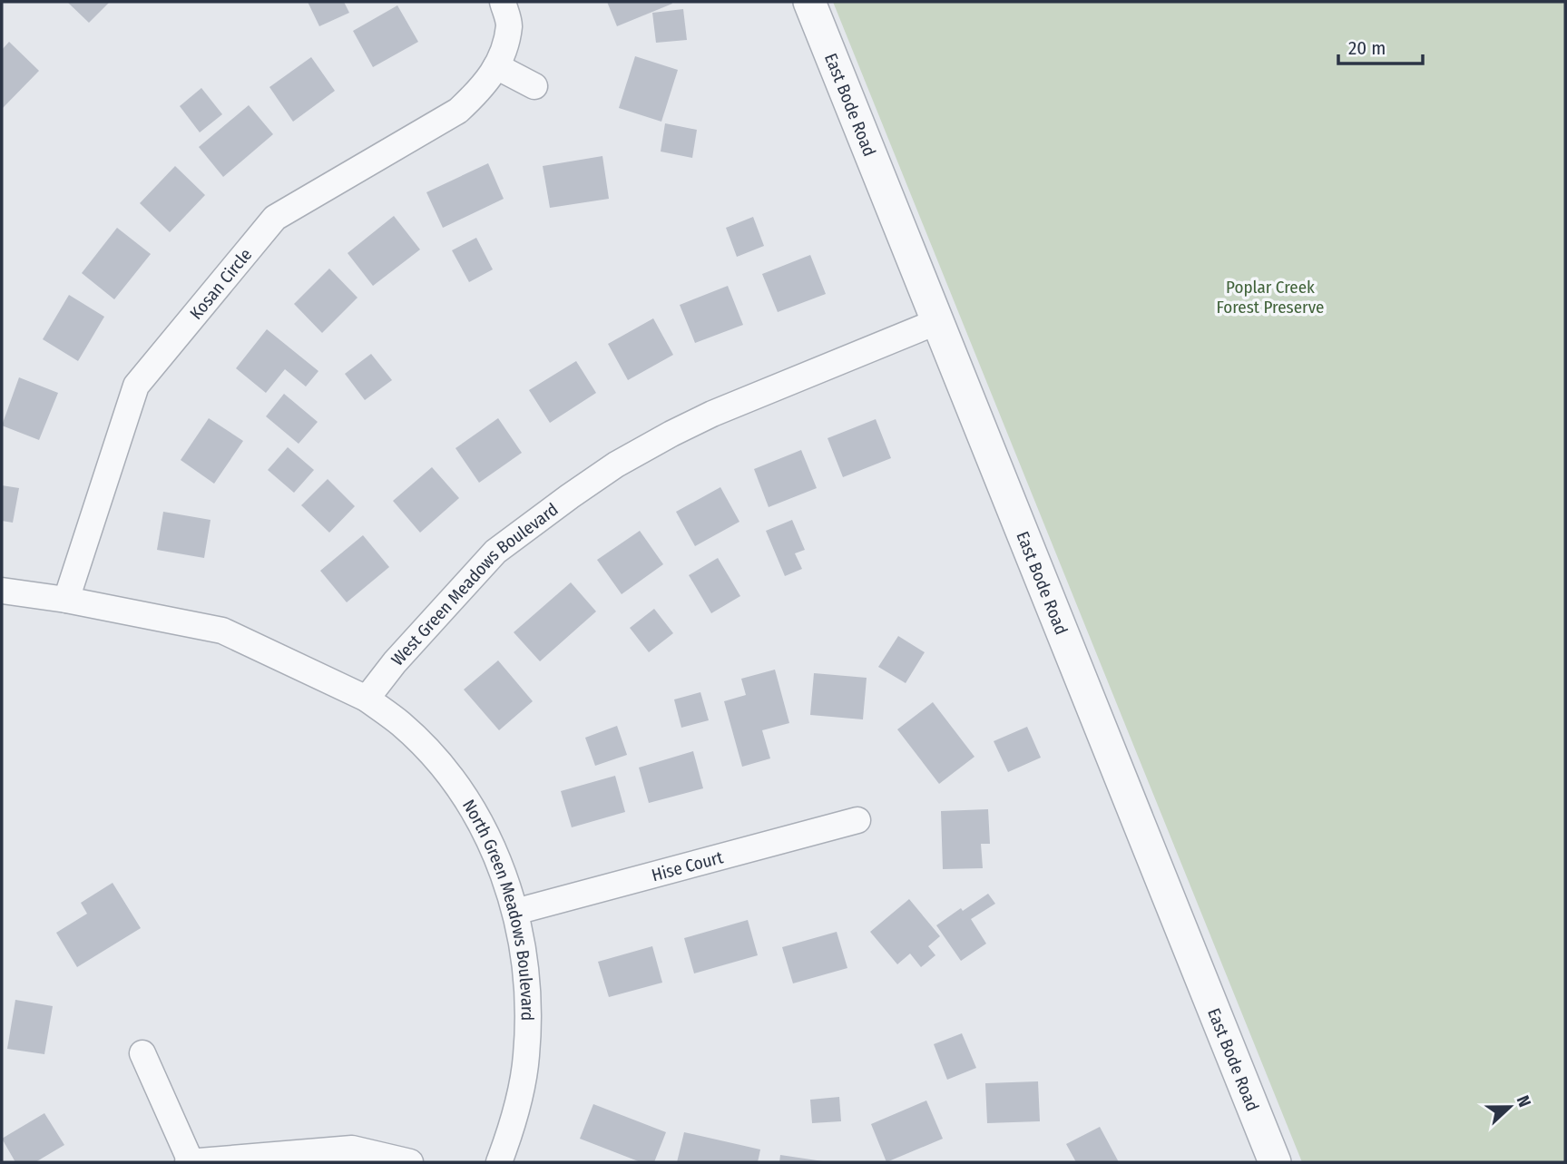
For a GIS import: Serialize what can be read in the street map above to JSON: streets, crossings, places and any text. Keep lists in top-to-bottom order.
{
  "streets": {
    "street": [
      "East Bode Road",
      "Kosan Circle",
      "West Green Meadows Boulevard",
      "Hise Court",
      "North Green Meadows Boulevard"
    ]
  },
  "crossings": [
    ["East Bode Road", "West Green Meadows Boulevard"],
    ["West Green Meadows Boulevard", "North Green Meadows Boulevard"],
    ["Hise Court", "North Green Meadows Boulevard"]
  ],
  "parks": ["Poplar Creek Forest Preserve"],
  "scale_bar": "20 m",
  "north": "right"
}
